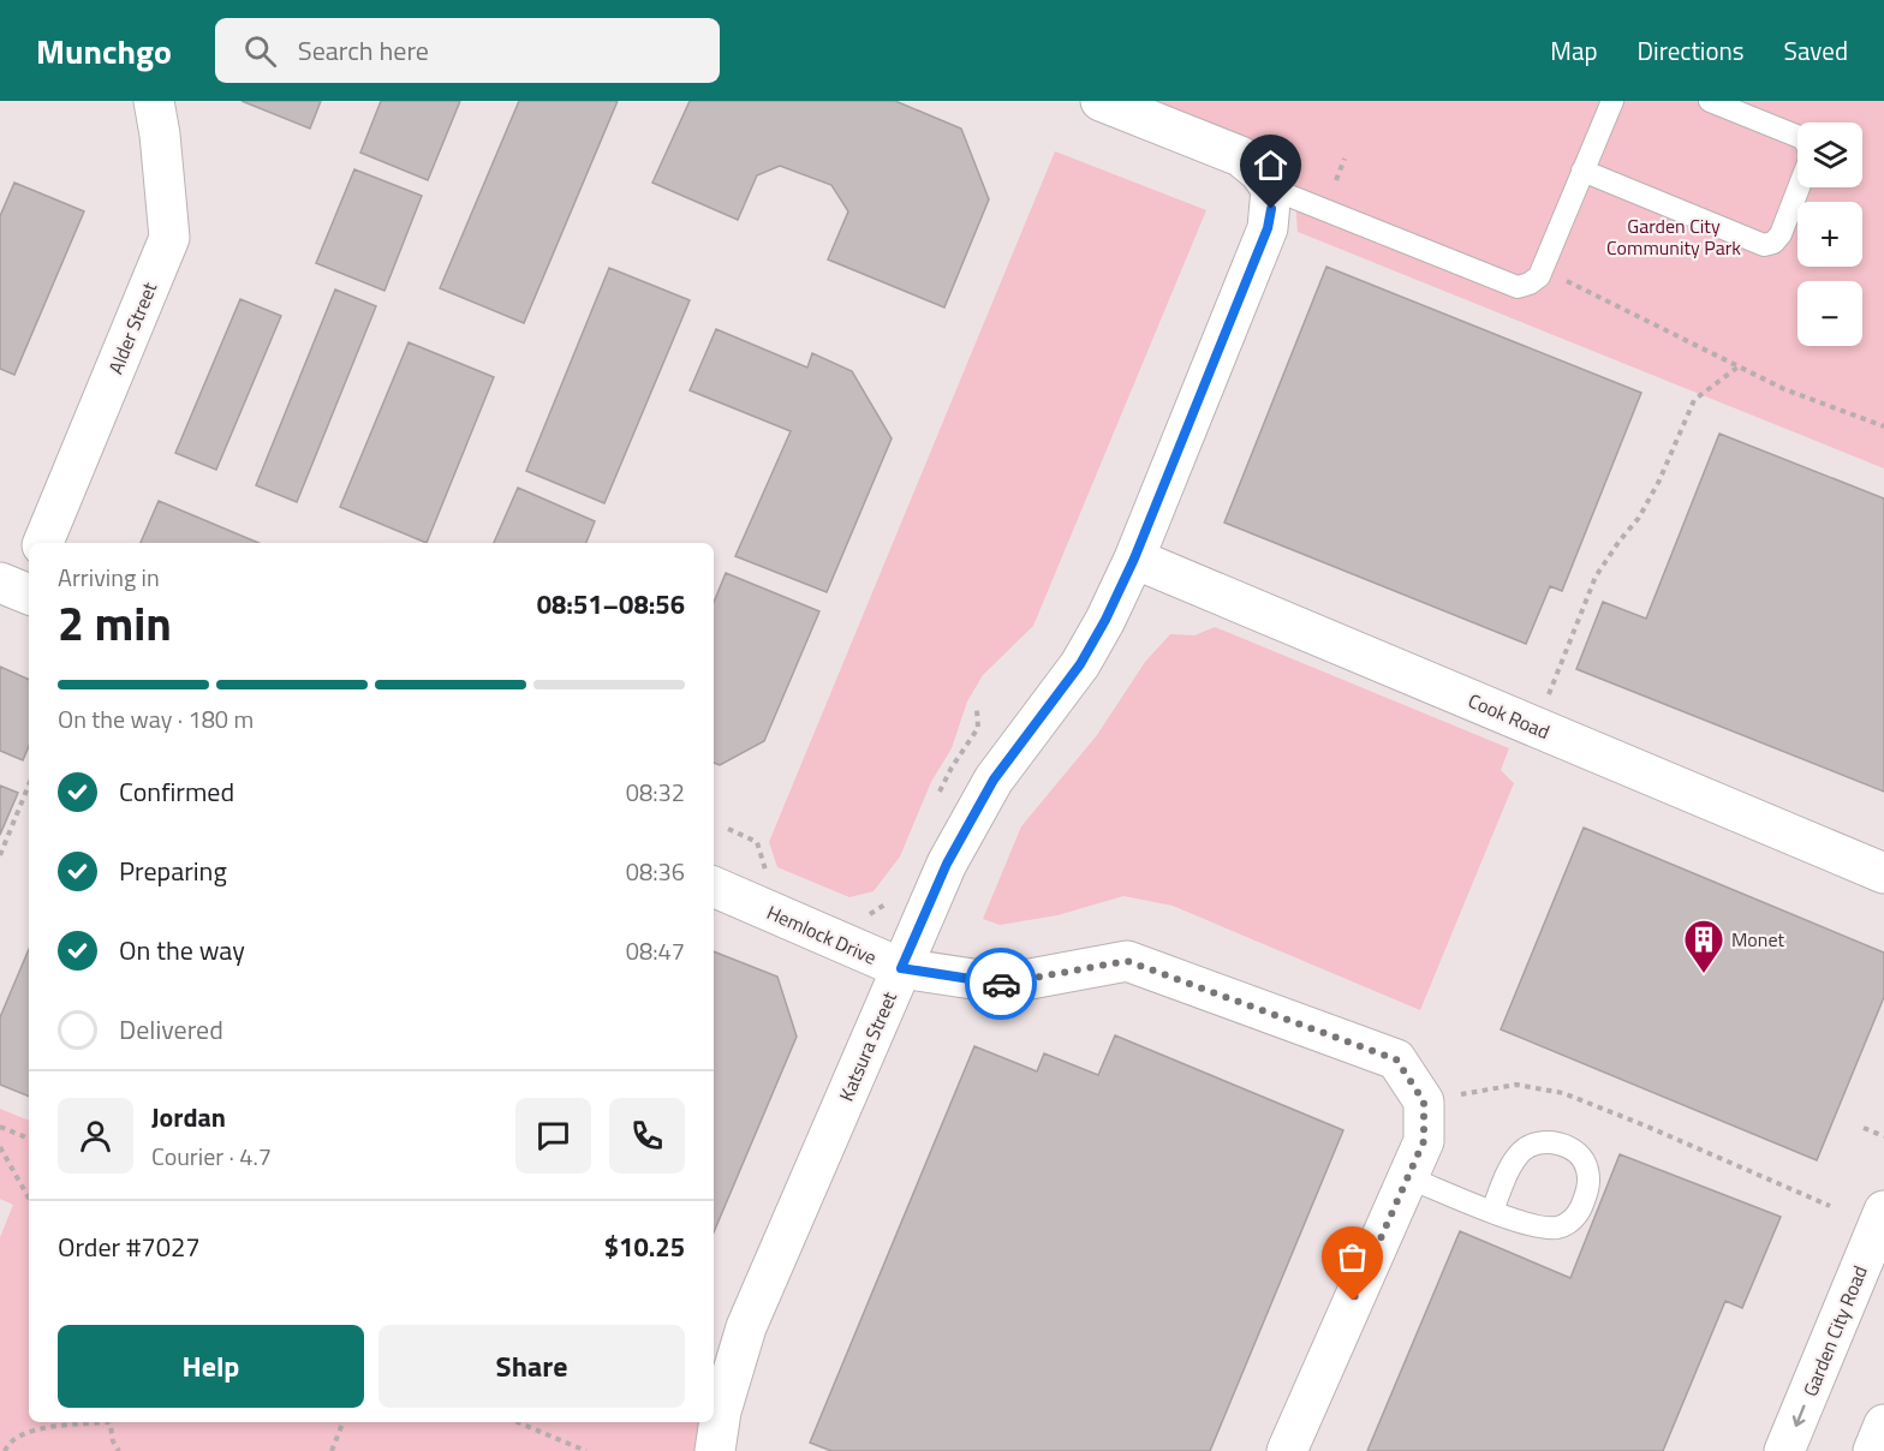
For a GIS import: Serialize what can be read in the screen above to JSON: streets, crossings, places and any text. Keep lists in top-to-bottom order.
{
  "streets": {
    "street": [
      "Alder Street",
      "Cook Road",
      "Hemlock Drive",
      "Katsura Street",
      "Garden City Road"
    ]
  },
  "crossings": [
    ["Cook Road", "Katsura Street"],
    ["Hemlock Drive", "Katsura Street"]
  ],
  "one_way": ["Garden City Road"],
  "parks": ["Garden City Community Park"],
  "places": {
    "building": ["Monet"]
  },
  "page": {
    "header": "Munchgo",
    "search": "Search here",
    "nav": ["Map", "Directions", "Saved"],
    "map_buttons": ["+", "−"],
    "heading": ["2 min", "Arriving in", "08:51–08:56"],
    "panel": [
      "Jordan",
      "Courier · 4.7",
      "Order #7027",
      "$10.25"
    ],
    "bar": "On the way · 180 m",
    "list": [
      ["Confirmed", "08:32"],
      ["Preparing", "08:36"],
      ["On the way", "08:47"],
      "Delivered"
    ],
    "buttons": ["Help", "Share"]
  }
}
